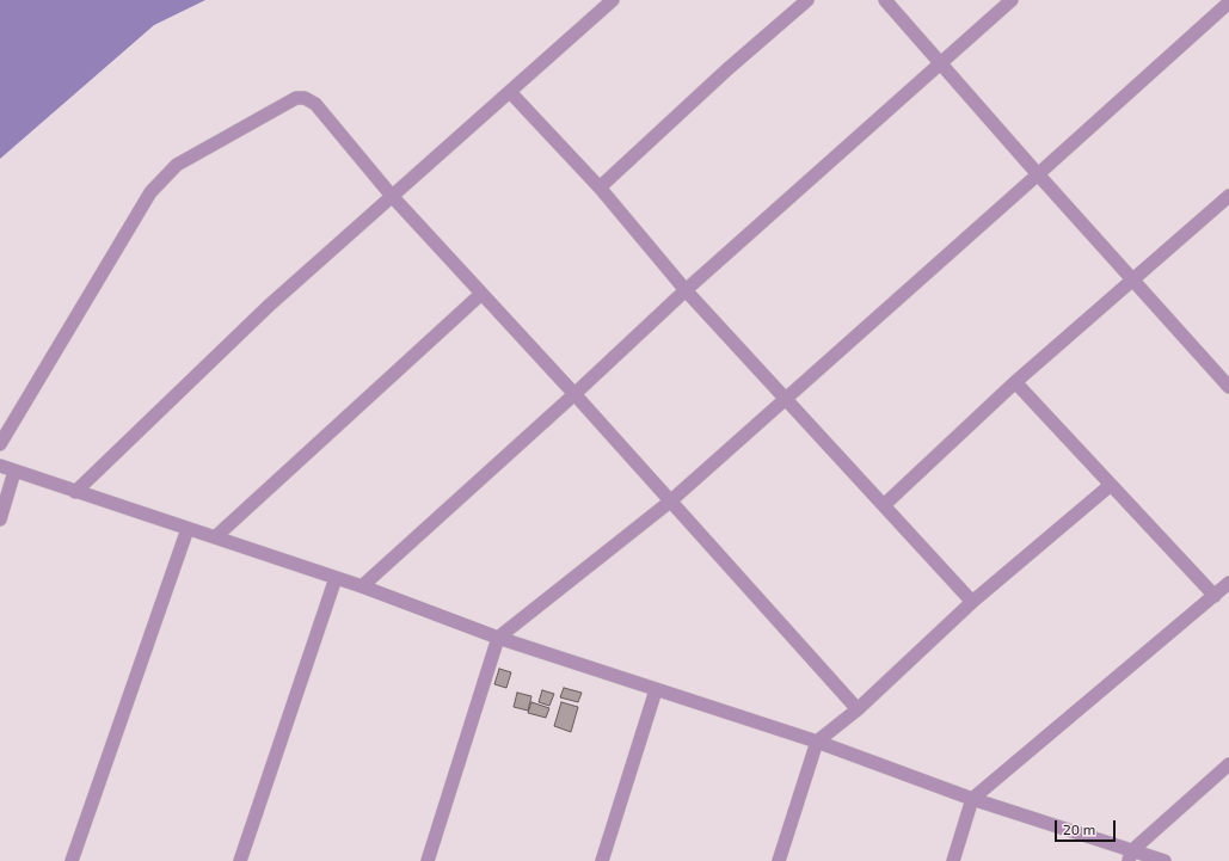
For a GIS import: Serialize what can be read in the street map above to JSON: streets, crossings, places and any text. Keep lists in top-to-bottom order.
{
  "scale_bar": "20 m"
}
